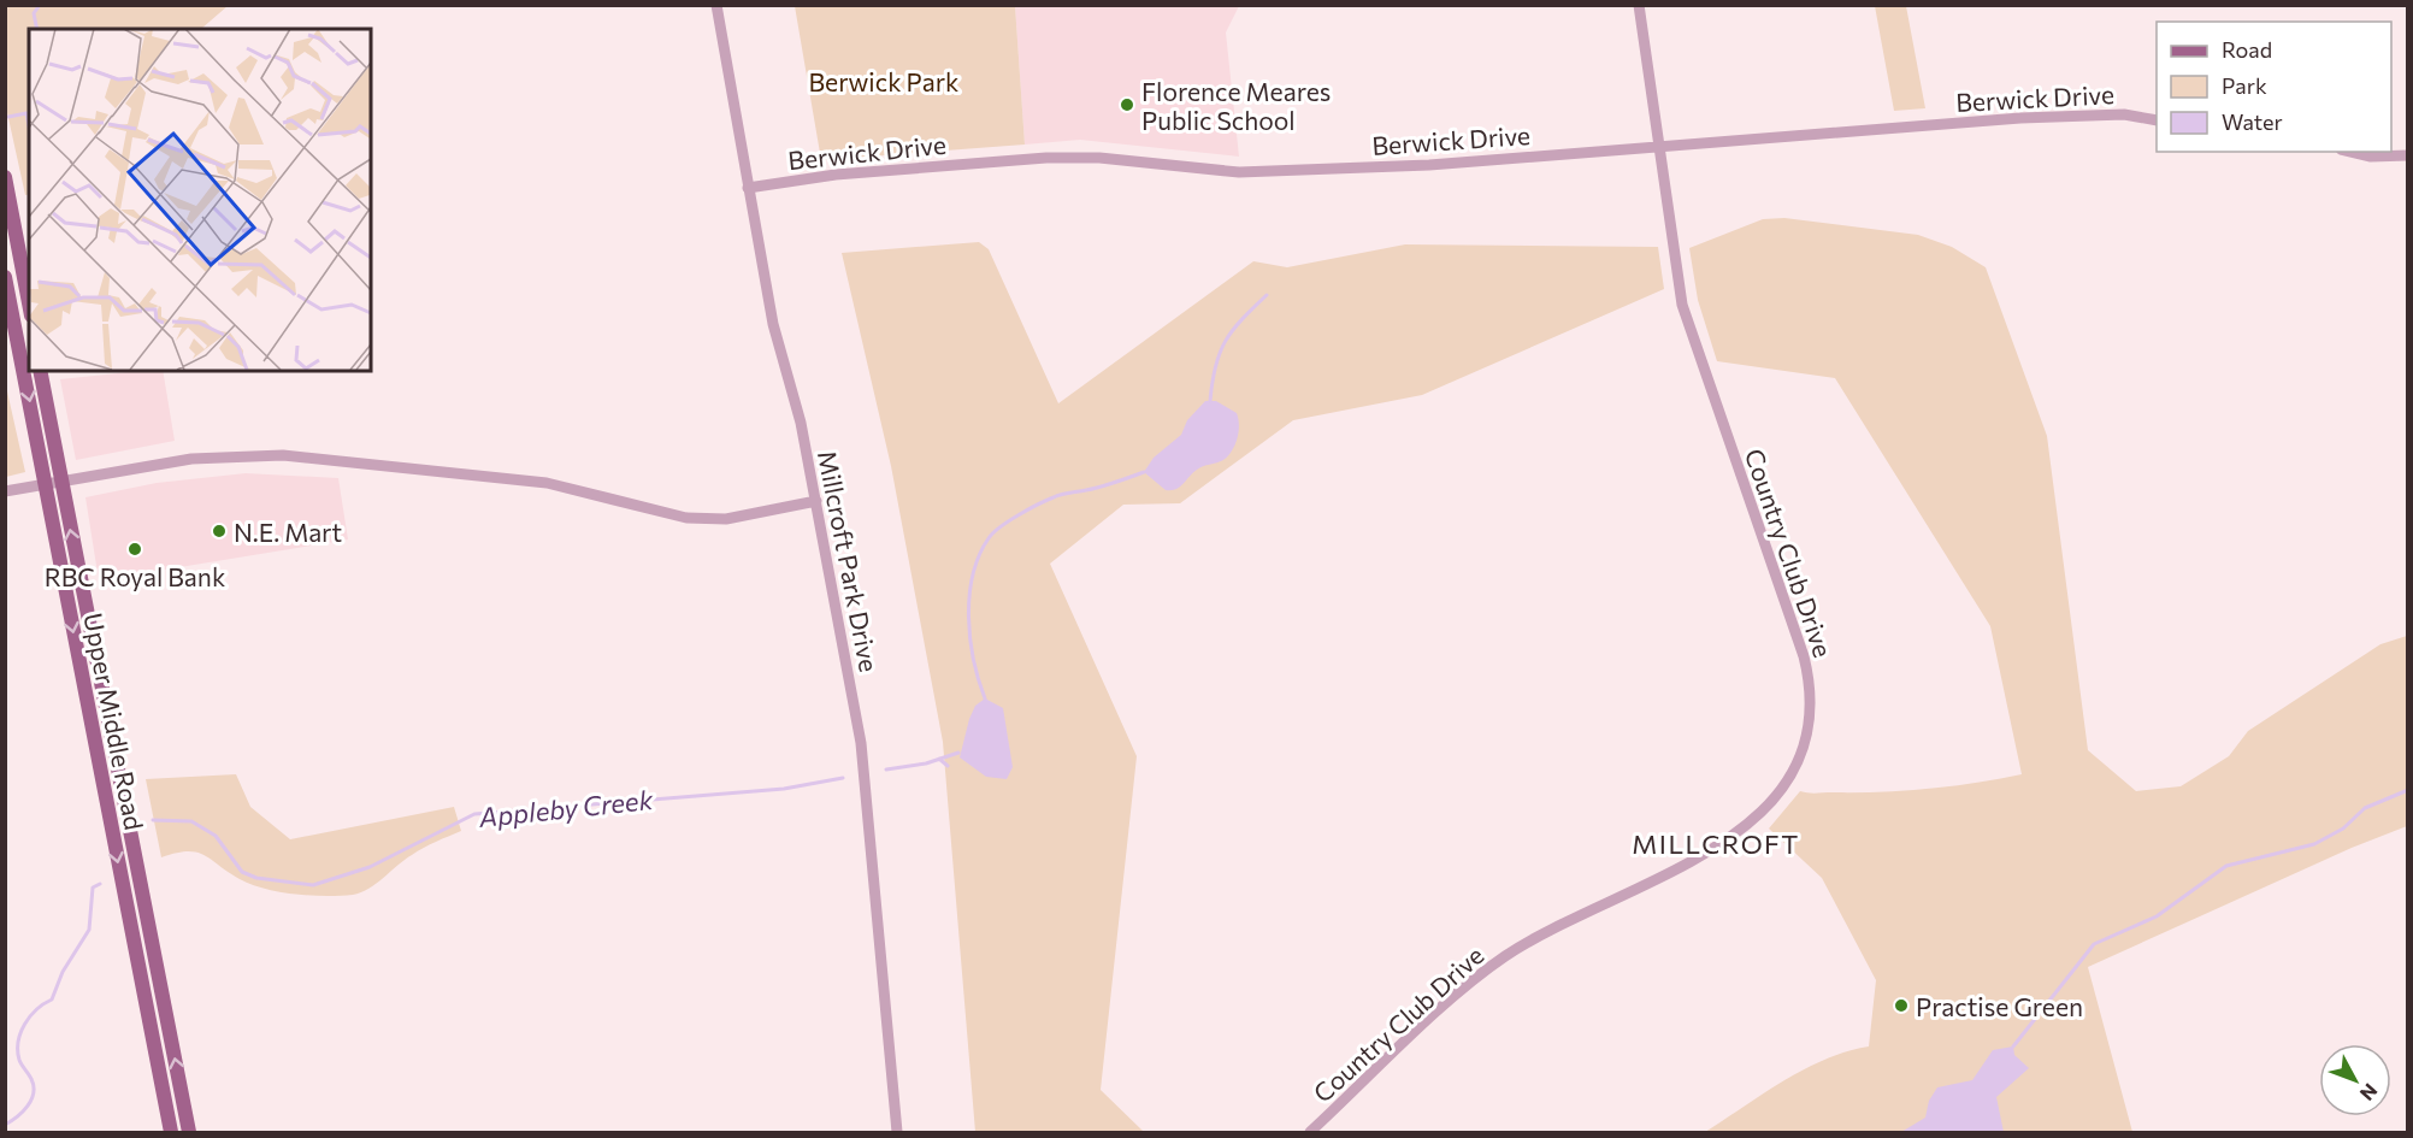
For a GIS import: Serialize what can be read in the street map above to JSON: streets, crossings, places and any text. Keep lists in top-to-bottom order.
{
  "streets": {
    "main road": ["Upper Middle Road"],
    "street": ["Berwick Drive", "Country Club Drive", "Millcroft Park Drive"]
  },
  "crossings": [
    ["Berwick Drive", "Country Club Drive"],
    ["Berwick Drive", "Millcroft Park Drive"]
  ],
  "districts": ["MILLCROFT"],
  "water": ["Appleby Creek"],
  "parks": ["Berwick Park"],
  "places": [
    "Florence Meares Public School",
    "N.E. Mart",
    "RBC Royal Bank",
    "Practise Green"
  ],
  "legend": ["Road", "Park", "Water"],
  "north": "bottom right"
}
